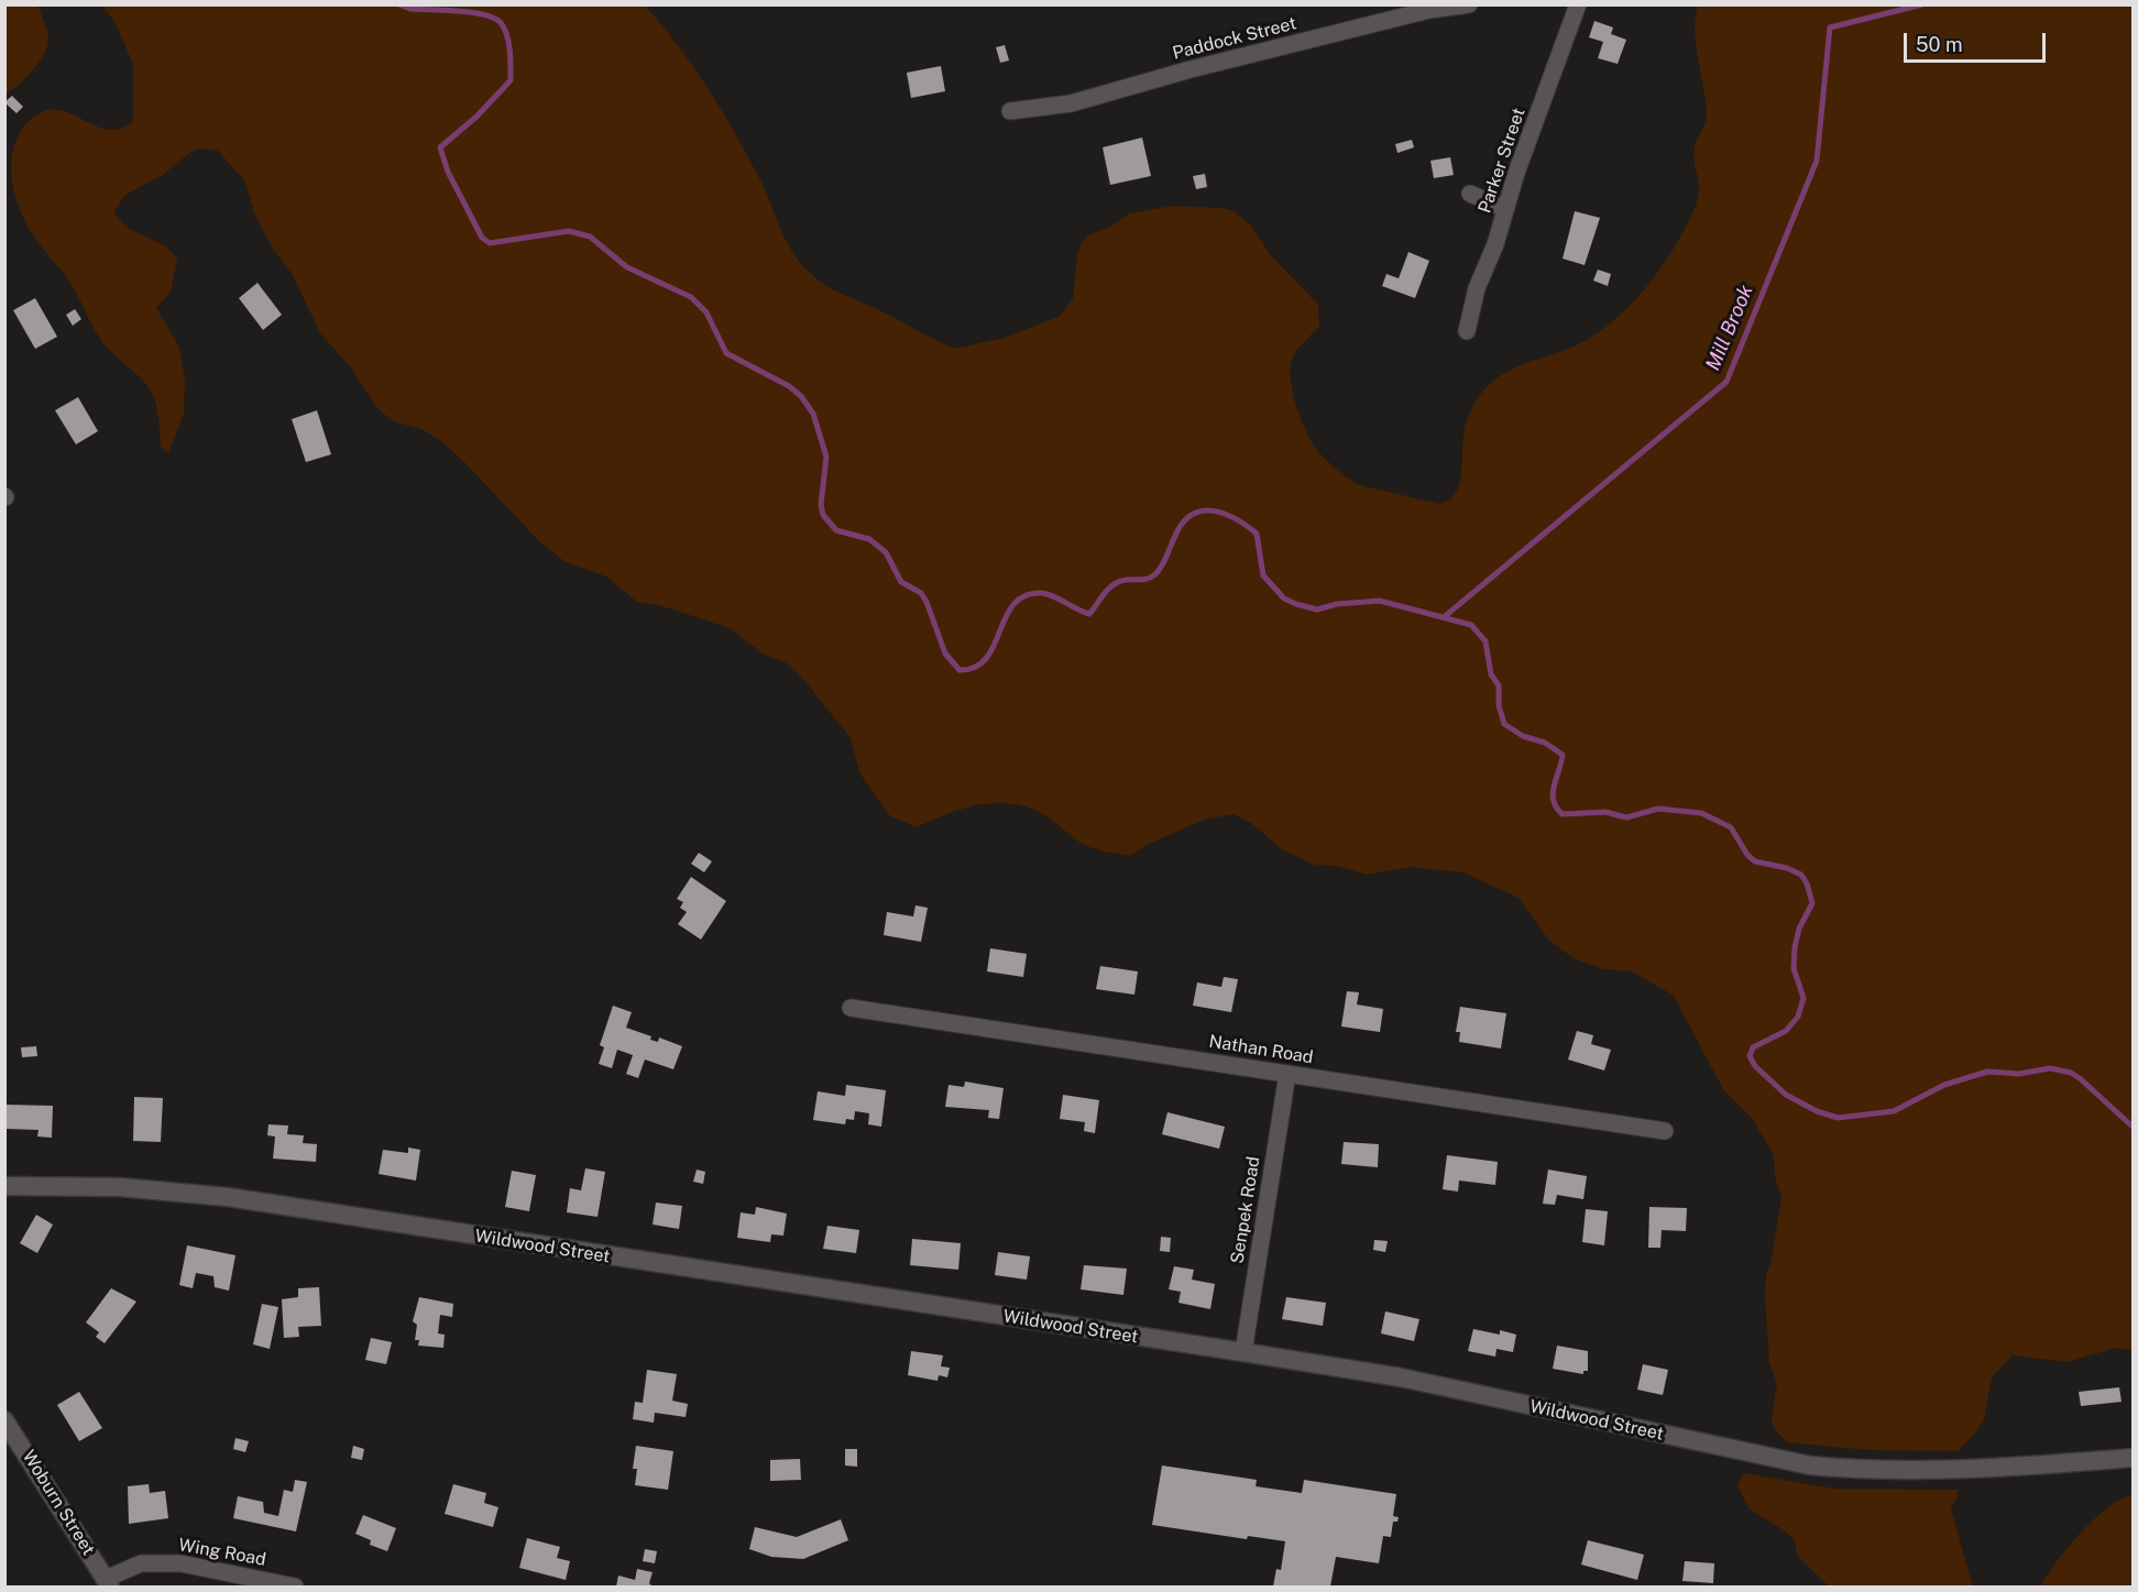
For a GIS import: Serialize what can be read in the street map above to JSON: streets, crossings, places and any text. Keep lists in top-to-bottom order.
{
  "streets": {
    "street": [
      "Paddock Street",
      "Parker Street",
      "Nathan Road",
      "Senpek Road",
      "Wildwood Street",
      "Woburn Street",
      "Wing Road"
    ]
  },
  "crossings": [
    ["Nathan Road", "Senpek Road"],
    ["Senpek Road", "Wildwood Street"],
    ["Woburn Street", "Wing Road"]
  ],
  "water": ["Mill Brook"],
  "scale_bar": "50 m"
}
